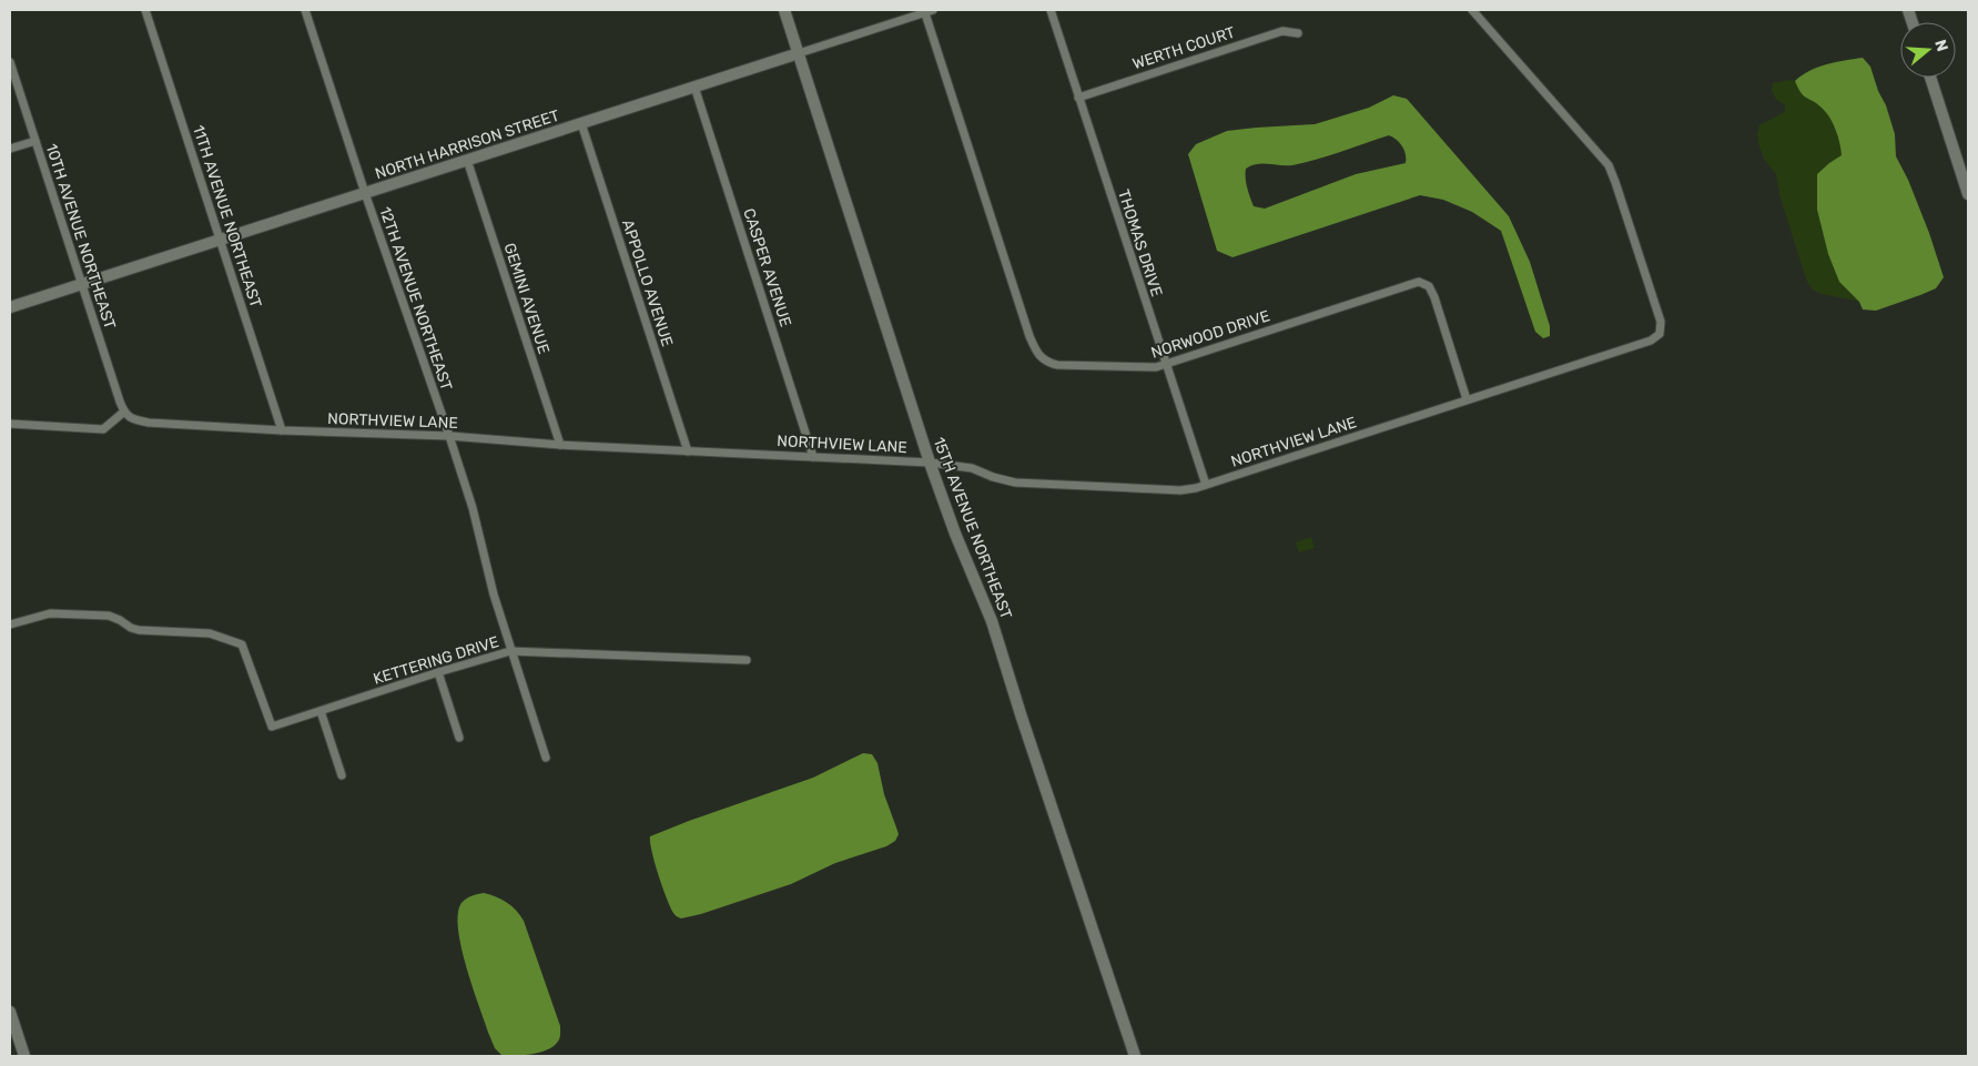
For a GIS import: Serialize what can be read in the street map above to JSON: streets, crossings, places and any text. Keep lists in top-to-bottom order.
{
  "streets": {
    "street": [
      "WERTH COURT",
      "NORTH HARRISON STREET",
      "11TH AVENUE NORTHEAST",
      "10TH AVENUE NORTHEAST",
      "THOMAS DRIVE",
      "CASPER AVENUE",
      "APPOLLO AVENUE",
      "12TH AVENUE NORTHEAST",
      "GEMINI AVENUE",
      "NORWOOD DRIVE",
      "NORTHVIEW LANE",
      "15TH AVENUE NORTHEAST",
      "KETTERING DRIVE"
    ]
  },
  "crossings": [
    ["WERTH COURT", "THOMAS DRIVE"],
    ["NORTH HARRISON STREET", "11TH AVENUE NORTHEAST"],
    ["NORTH HARRISON STREET", "10TH AVENUE NORTHEAST"],
    ["NORTH HARRISON STREET", "CASPER AVENUE"],
    ["NORTH HARRISON STREET", "APPOLLO AVENUE"],
    ["NORTH HARRISON STREET", "12TH AVENUE NORTHEAST"],
    ["NORTH HARRISON STREET", "GEMINI AVENUE"],
    ["NORTH HARRISON STREET", "NORWOOD DRIVE"],
    ["NORTH HARRISON STREET", "15TH AVENUE NORTHEAST"],
    ["11TH AVENUE NORTHEAST", "NORTHVIEW LANE"],
    ["10TH AVENUE NORTHEAST", "NORTHVIEW LANE"],
    ["THOMAS DRIVE", "NORWOOD DRIVE"],
    ["THOMAS DRIVE", "NORTHVIEW LANE"],
    ["CASPER AVENUE", "NORTHVIEW LANE"],
    ["APPOLLO AVENUE", "NORTHVIEW LANE"],
    ["12TH AVENUE NORTHEAST", "NORTHVIEW LANE"],
    ["12TH AVENUE NORTHEAST", "KETTERING DRIVE"],
    ["GEMINI AVENUE", "NORTHVIEW LANE"],
    ["NORWOOD DRIVE", "NORTHVIEW LANE"],
    ["NORTHVIEW LANE", "15TH AVENUE NORTHEAST"]
  ],
  "north": "right"
}
